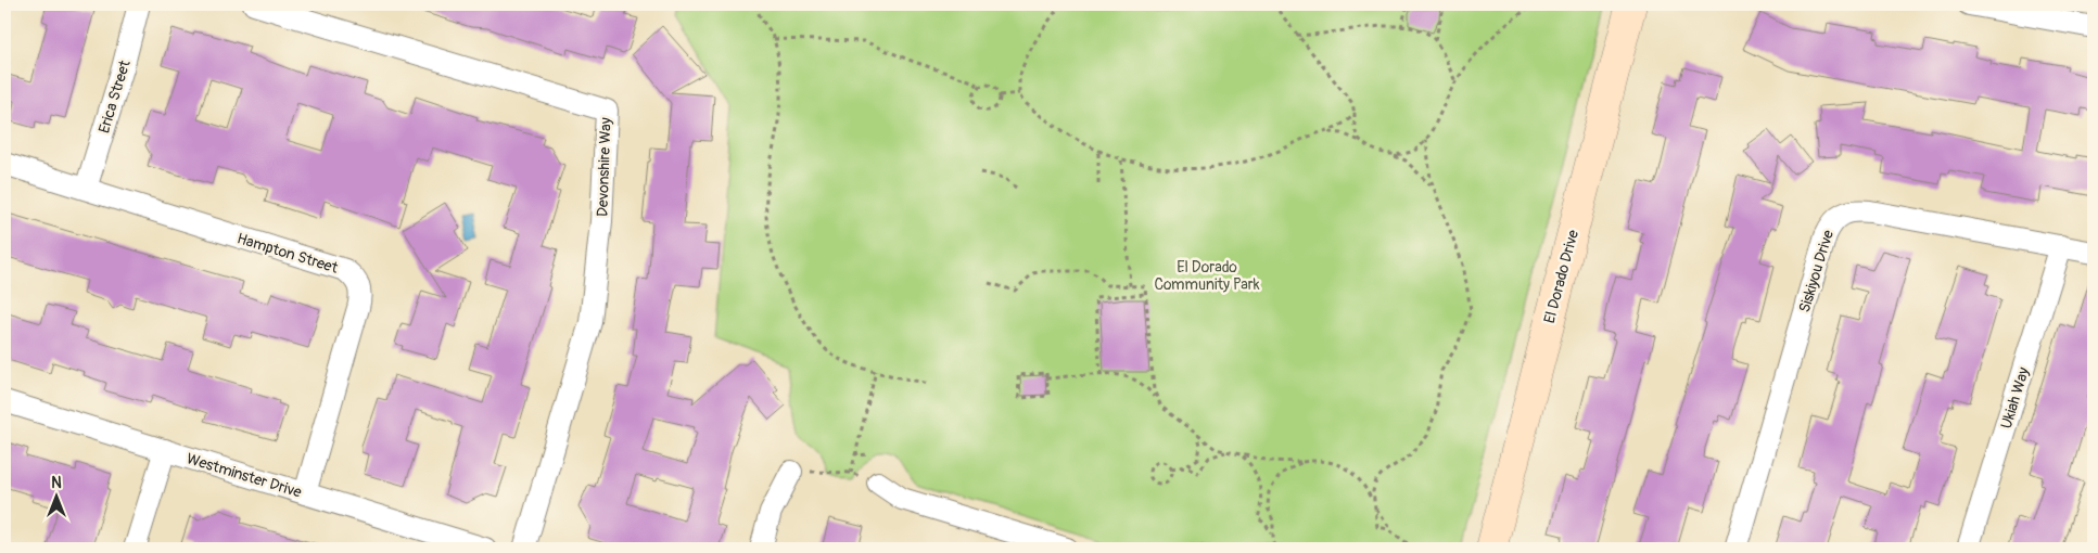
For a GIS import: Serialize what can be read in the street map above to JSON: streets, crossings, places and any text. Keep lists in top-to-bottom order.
{
  "streets": {
    "street": [
      "Erica Street",
      "Devonshire Way",
      "Hampton Street",
      "Siskiyou Drive",
      "El Dorado Drive",
      "Ukiah Way",
      "Westminster Drive"
    ]
  },
  "crossings": [
    ["Erica Street", "Hampton Street"],
    ["Hampton Street", "Westminster Drive"],
    ["Siskiyou Drive", "Ukiah Way"]
  ],
  "parks": ["El Dorado Community Park"],
  "north": "top"
}
